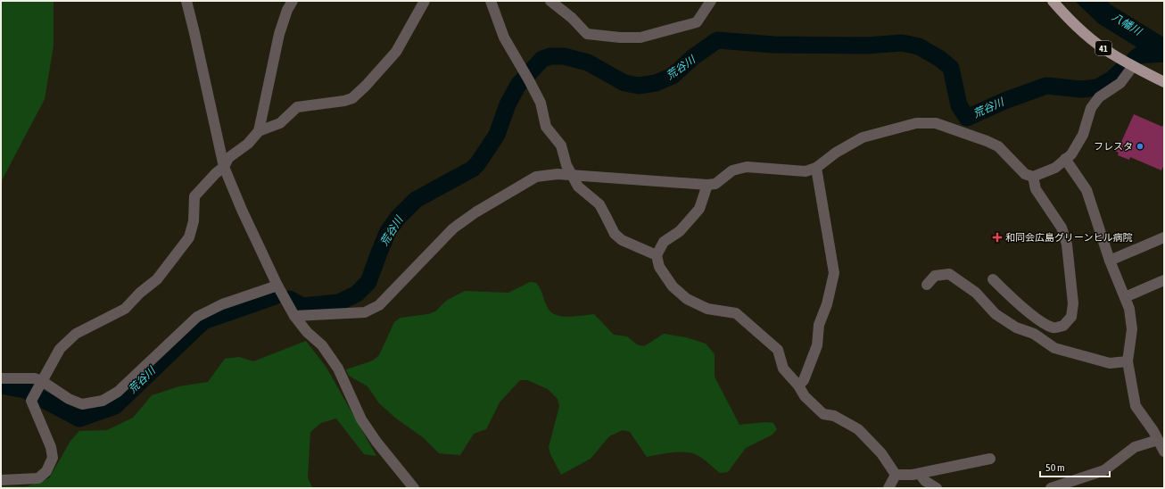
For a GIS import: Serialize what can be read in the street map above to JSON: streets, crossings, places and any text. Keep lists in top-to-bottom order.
{
  "streets": {
    "main road": ["41"]
  },
  "water": ["八幡川", "荒谷川"],
  "places": {
    "other": ["フレスタ"],
    "health": ["和同会広島グリーンヒル病院"]
  },
  "scale_bar": "50 m"
}
